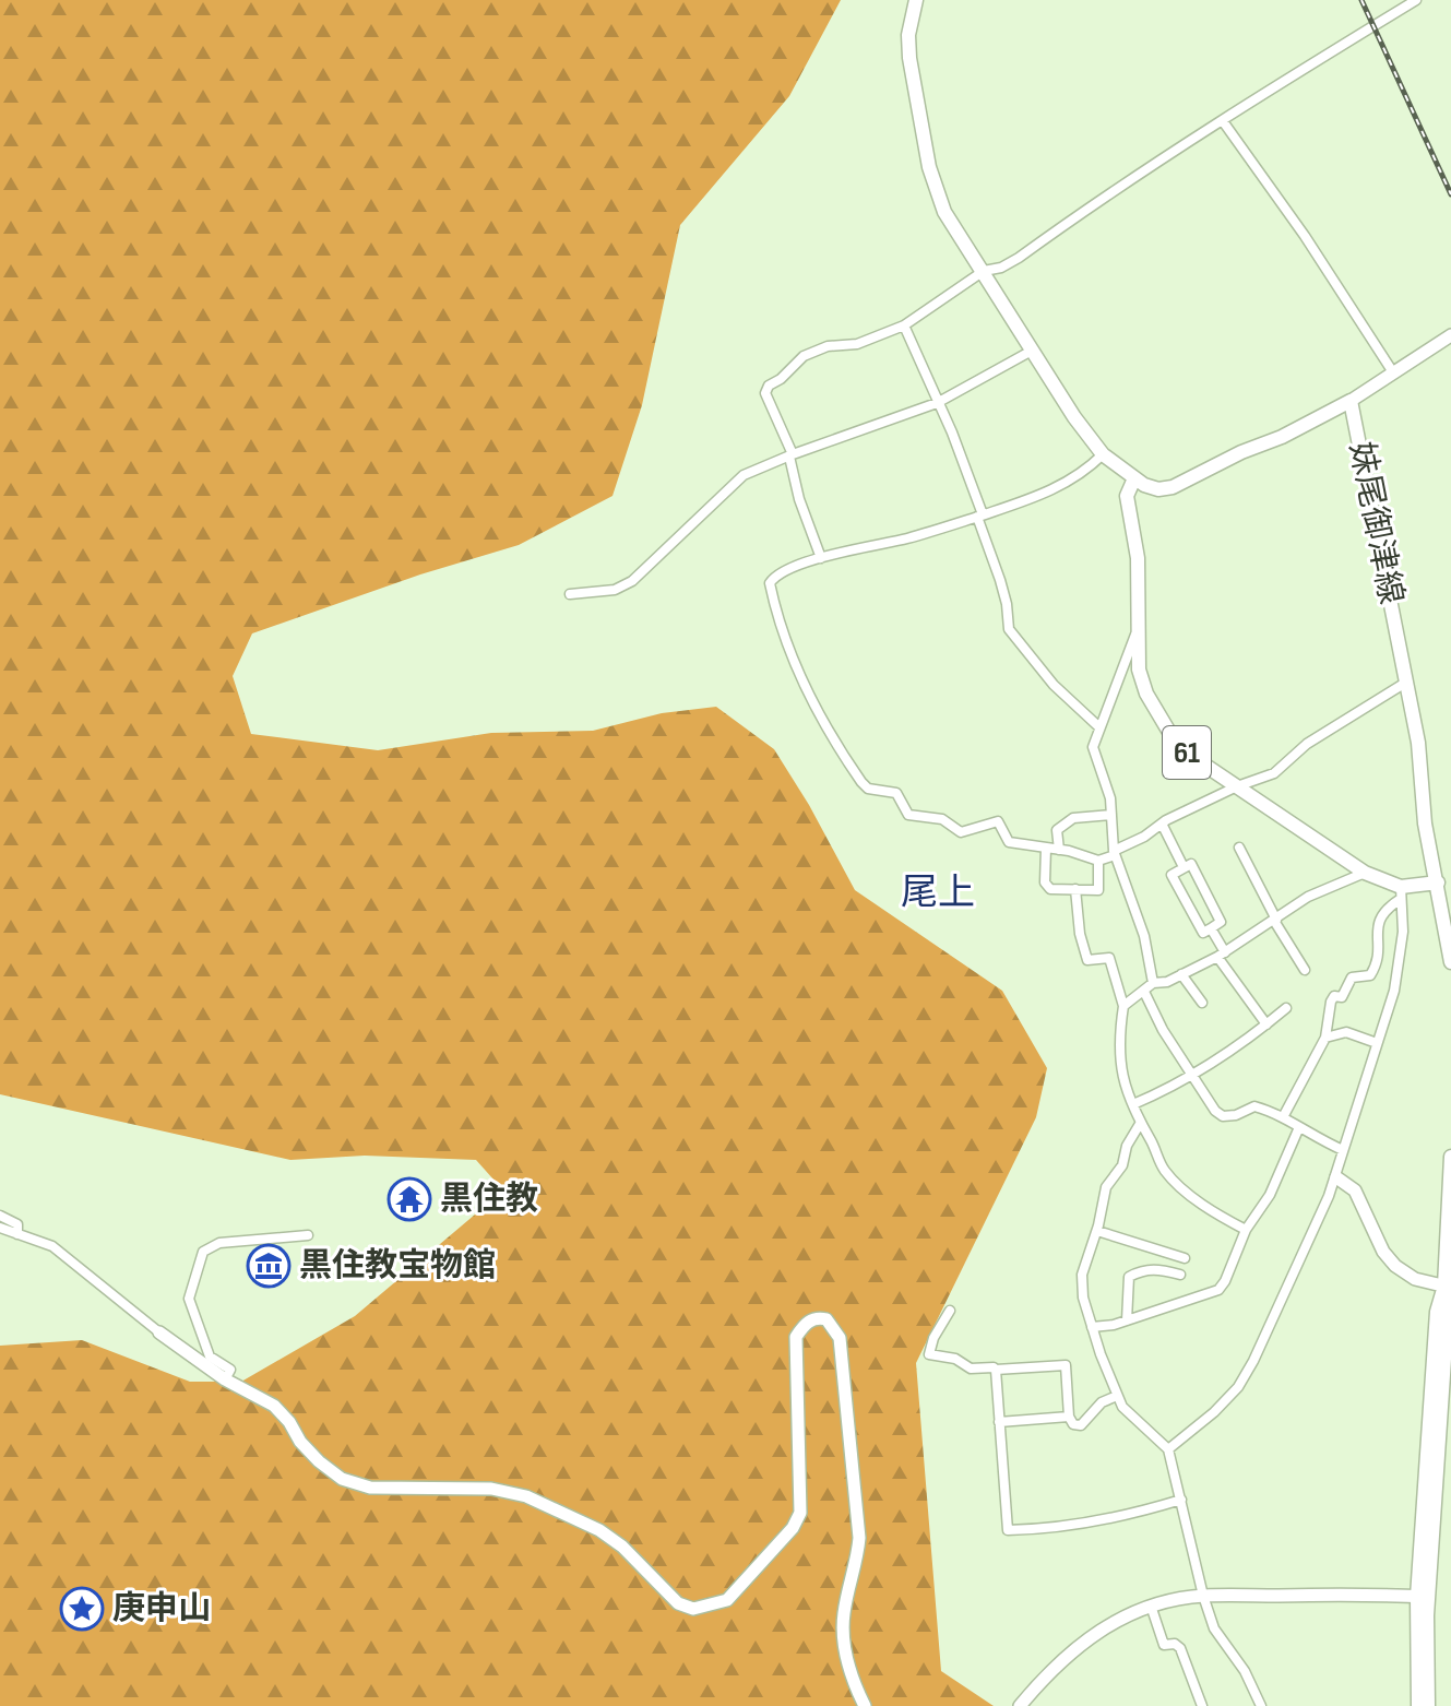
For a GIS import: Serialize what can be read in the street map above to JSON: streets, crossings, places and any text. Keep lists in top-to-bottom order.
{
  "streets": {
    "main road": ["妹尾御津線", "61"]
  },
  "crossings": [
    ["妹尾御津線", "61"]
  ],
  "districts": ["尾上"],
  "places": {
    "temple": ["黒住教"],
    "museum": ["黒住教宝物館"],
    "place": ["庚申山"]
  }
}
